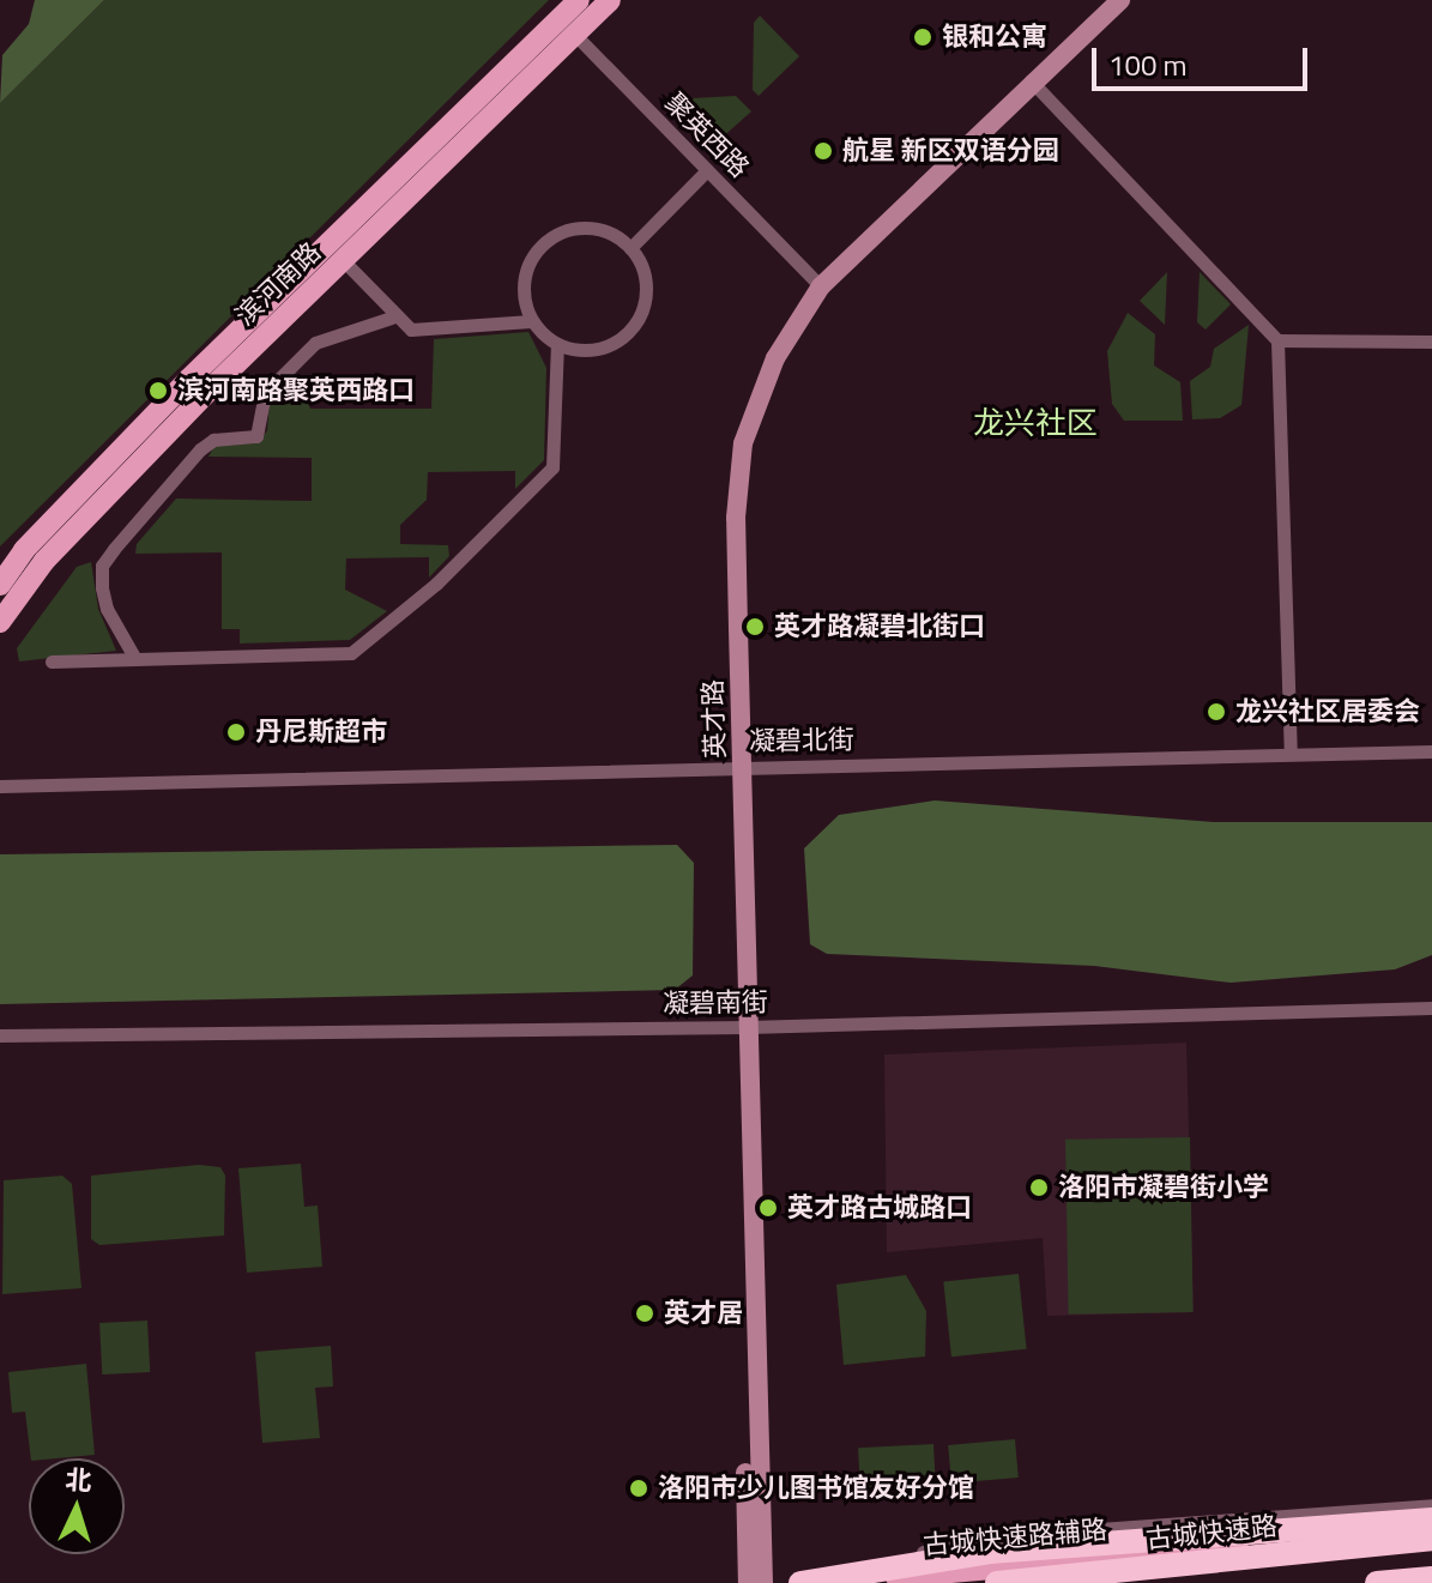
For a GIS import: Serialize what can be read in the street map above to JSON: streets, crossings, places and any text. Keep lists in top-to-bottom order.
{
  "streets": {
    "highway": ["古城快速路"],
    "main road": ["滨河南路", "英才路", "古城快速路辅路"],
    "street": ["聚英西路", "凝碧北街", "凝碧南街"]
  },
  "crossings": [
    ["聚英西路", "滨河南路"],
    ["聚英西路", "英才路"],
    ["英才路", "凝碧北街"],
    ["英才路", "凝碧南街"]
  ],
  "districts": ["龙兴社区"],
  "places": [
    "银和公寓",
    "航星 新区双语分园",
    "滨河南路聚英西路口",
    "英才路凝碧北街口",
    "龙兴社区居委会",
    "丹尼斯超市",
    "洛阳市凝碧街小学",
    "英才路古城路口",
    "英才居",
    "洛阳市少儿图书馆友好分馆"
  ],
  "scale_bar": "100 m",
  "north": "top"
}
